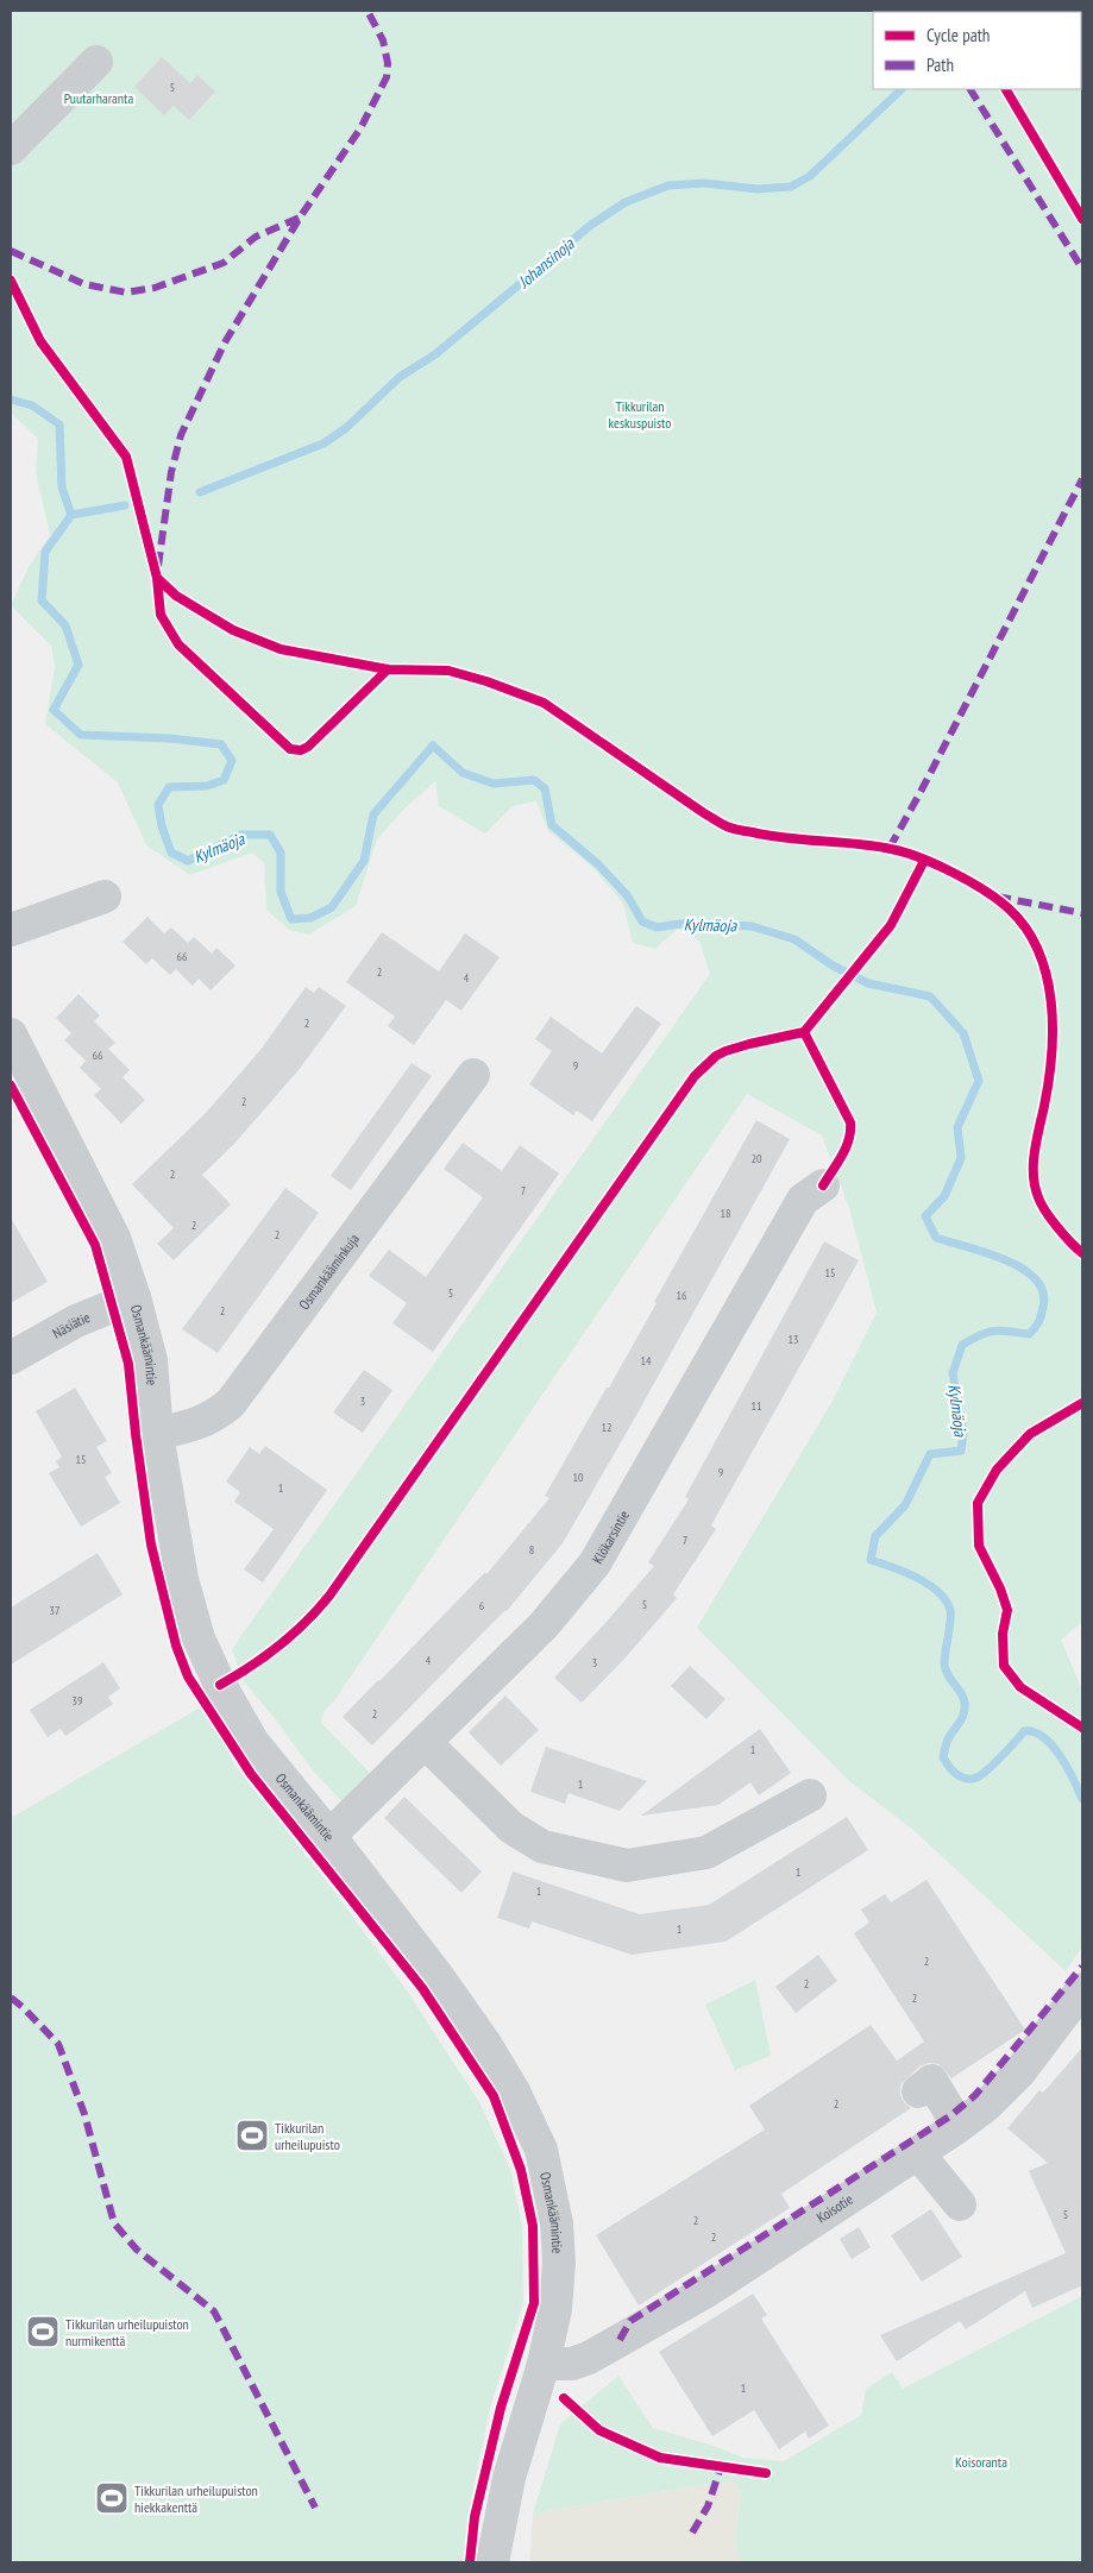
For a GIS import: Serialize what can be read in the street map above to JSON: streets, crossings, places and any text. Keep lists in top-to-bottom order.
{
  "streets": {
    "street": [
      "Osmankääminkuja",
      "Näsiätie",
      "Osmankäämintie",
      "Klökarsintie",
      "Koisotie"
    ]
  },
  "crossings": [
    ["Osmankääminkuja", "Osmankäämintie"],
    ["Näsiätie", "Osmankäämintie"],
    ["Osmankäämintie", "Klökarsintie"],
    ["Osmankäämintie", "Koisotie"]
  ],
  "water": ["Johansinoja", "Kylmäoja"],
  "parks": ["Puutarharanta", "Tikkurilan keskuspuisto", "Koisoranta"],
  "places": {
    "sports": ["Tikkurilan urheilupuisto", "Tikkurilan urheilupuiston nurmikenttä", "Tikkurilan urheilupuiston hiekkakenttä"]
  },
  "house_numbers": [
    "5",
    "66",
    "2",
    "4",
    "2",
    "66",
    "9",
    "2",
    "20",
    "2",
    "7",
    "18",
    "2",
    "2",
    "15",
    "5",
    "16",
    "2",
    "13",
    "14",
    "3",
    "11",
    "12",
    "15",
    "9",
    "10",
    "1",
    "7",
    "8",
    "5",
    "6",
    "37",
    "4",
    "3",
    "39",
    "2",
    "1",
    "1",
    "1",
    "1",
    "1",
    "2",
    "2",
    "2",
    "2",
    "5",
    "2",
    "2",
    "1"
  ],
  "legend": ["Cycle path", "Path"]
}
